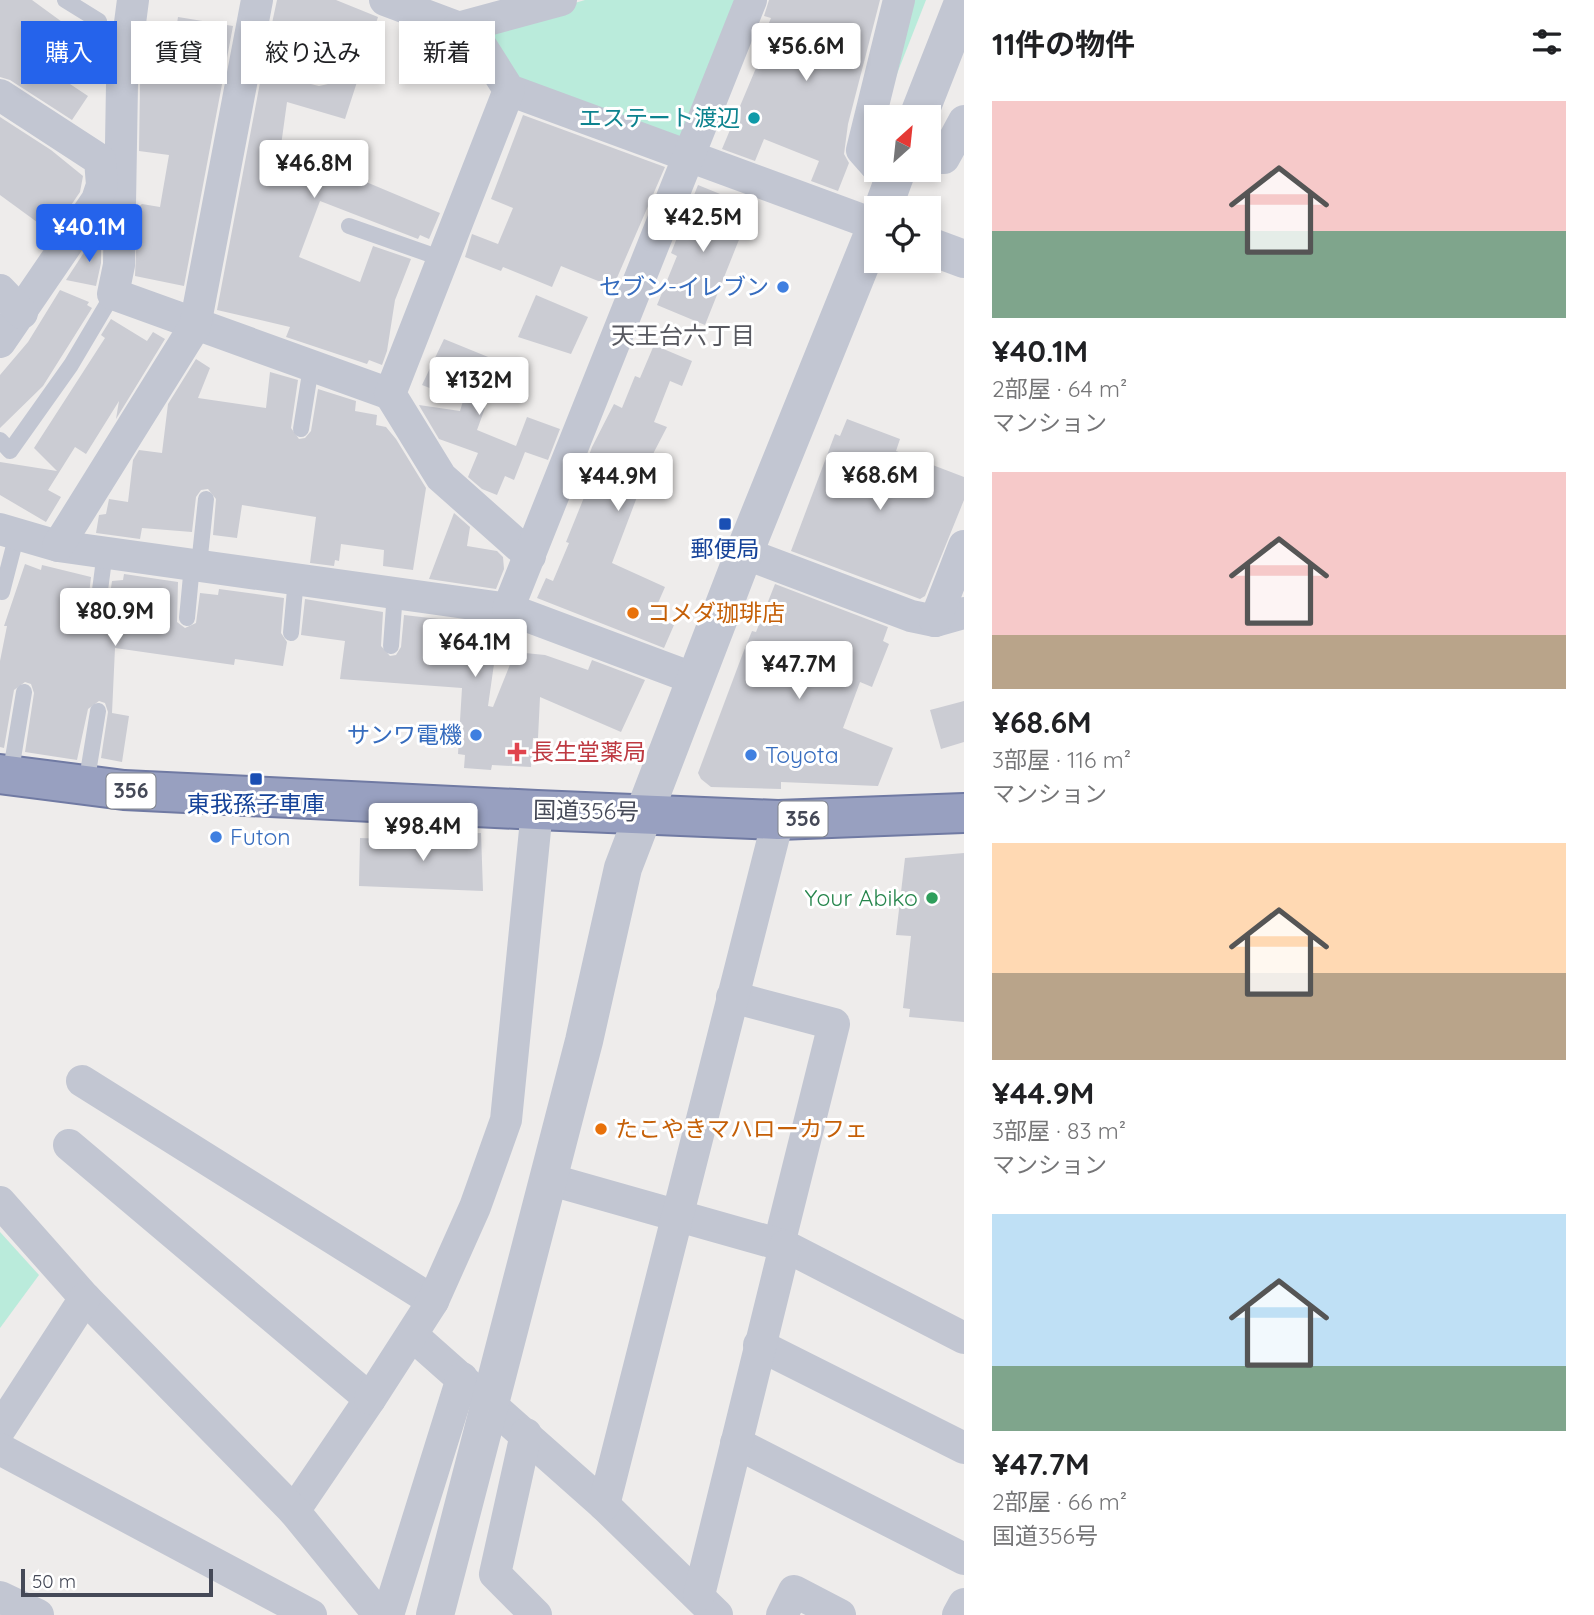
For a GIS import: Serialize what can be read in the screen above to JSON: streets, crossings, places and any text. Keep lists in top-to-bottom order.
{
  "streets": {
    "highway": ["356", "国道356号"]
  },
  "districts": ["天王台六丁目"],
  "places": {
    "other": [
      "エステート渡辺",
      "セブン-イレブン",
      "コメダ珈琲店",
      "サンワ電機",
      "Toyota",
      "Futon",
      "Your Abiko",
      "たこやきマハローカフェ"
    ],
    "transit": ["郵便局", "東我孫子車庫"],
    "health": ["長生堂薬局"]
  },
  "scale_bar": "50 m",
  "north": "top right",
  "page": {
    "heading": "11件の物件",
    "chip": [
      "購入",
      "賃貸",
      "絞り込み",
      "新着"
    ],
    "price": [
      "¥56.6M",
      "¥46.8M",
      "¥42.5M",
      "¥40.1M",
      "¥132M",
      "¥68.6M",
      "¥44.9M",
      "¥80.9M",
      "¥64.1M",
      "¥47.7M",
      "¥98.4M"
    ],
    "list": [
      {
        "name": "¥40.1M",
        "note": "2部屋 · 64 m² · マンション"
      },
      {
        "name": "¥68.6M",
        "note": "3部屋 · 116 m² · マンション"
      },
      {
        "name": "¥44.9M",
        "note": "3部屋 · 83 m² · マンション"
      },
      {
        "name": "¥47.7M",
        "note": "2部屋 · 66 m² · 国道356号"
      }
    ],
    "scale": "50 m"
  }
}
